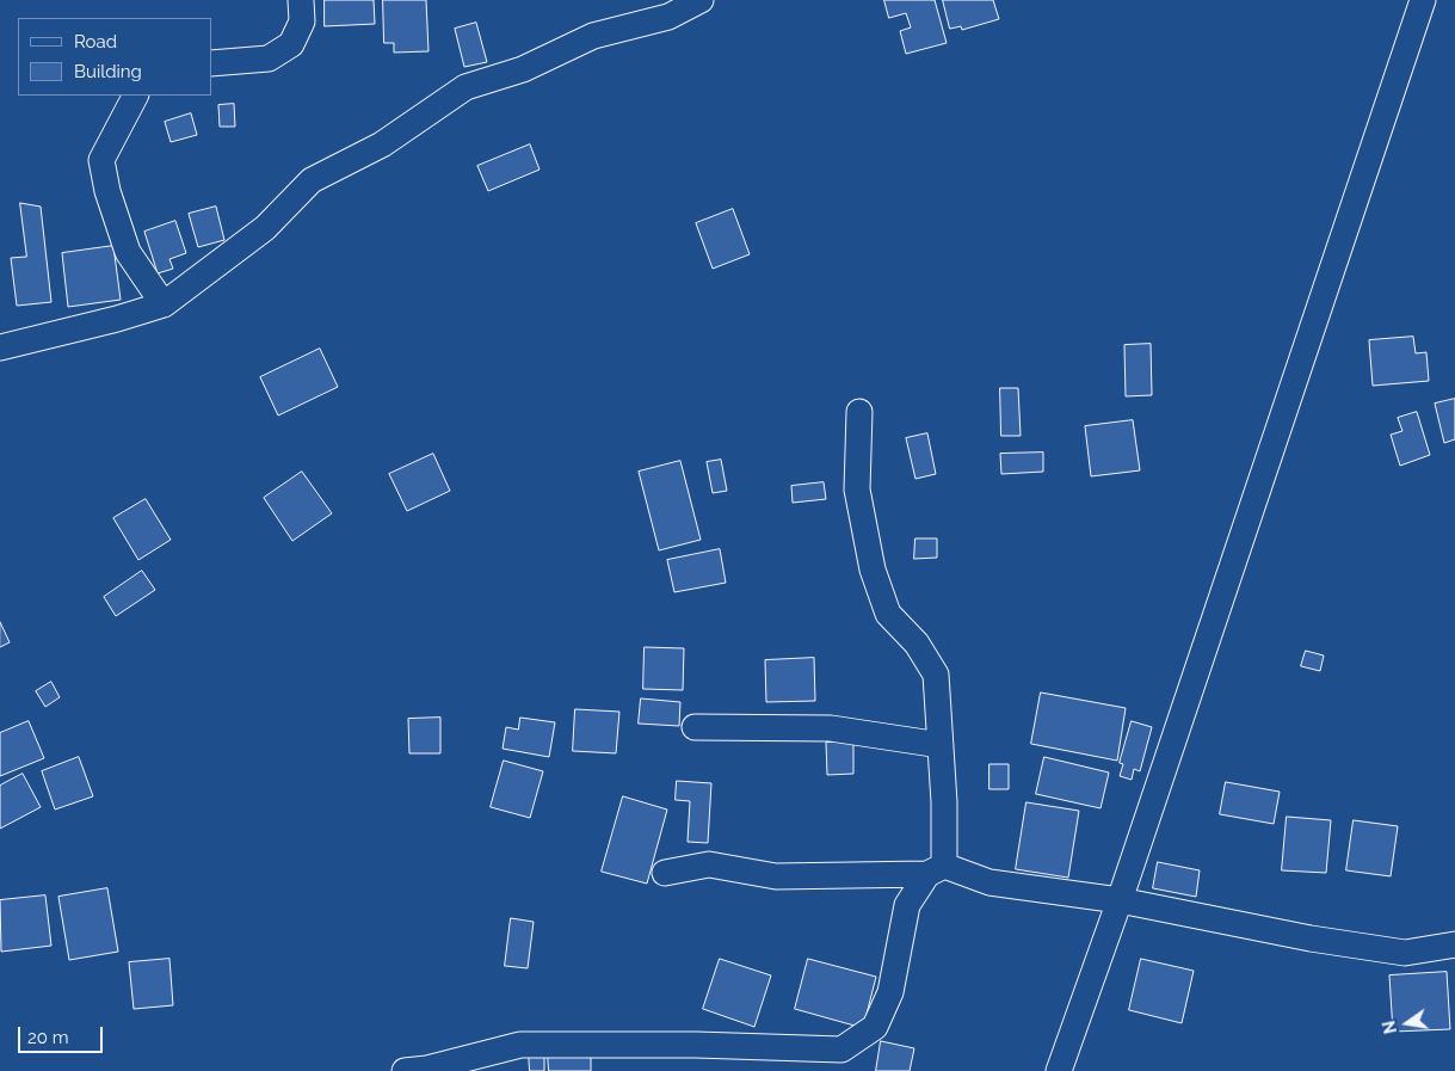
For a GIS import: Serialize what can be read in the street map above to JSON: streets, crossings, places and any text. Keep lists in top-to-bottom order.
{
  "legend": ["Road", "Building"],
  "scale_bar": "20 m",
  "north": "left"
}
